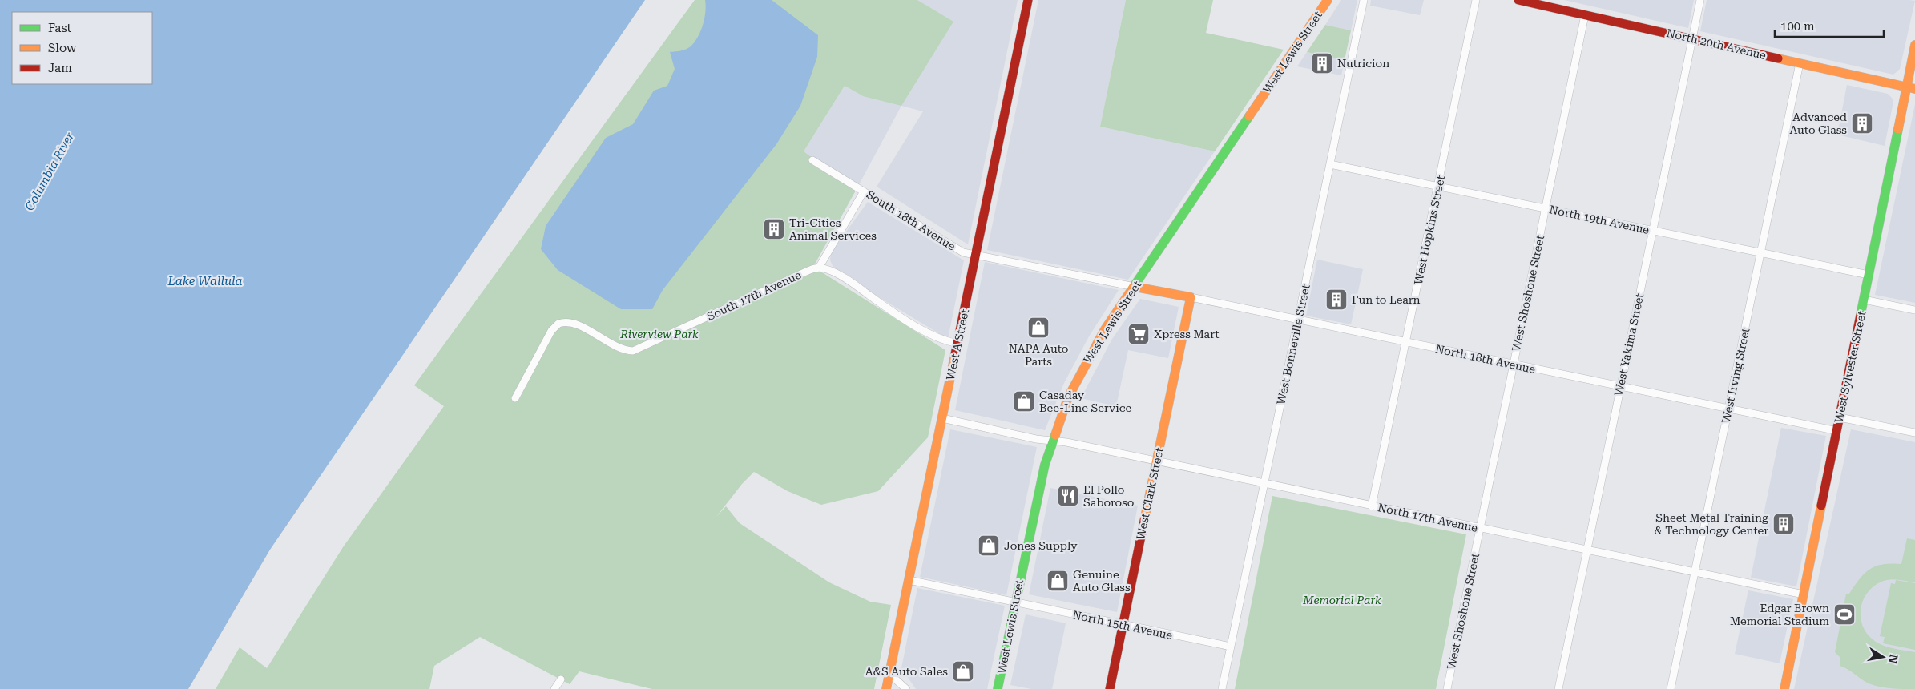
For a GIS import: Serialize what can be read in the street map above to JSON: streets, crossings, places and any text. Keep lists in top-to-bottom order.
{
  "streets": {
    "main road": [
      "North 20th Avenue",
      "West Lewis Street",
      "West A Street",
      "North 18th Avenue",
      "West Sylvester Street",
      "West Clark Street"
    ],
    "street": [
      "North 19th Avenue",
      "South 18th Avenue",
      "West Hopkins Street",
      "West Shoshone Street",
      "South 17th Avenue",
      "West Bonneville Street",
      "West Yakima Street",
      "West Irving Street",
      "North 17th Avenue",
      "North 15th Avenue"
    ]
  },
  "crossings": [
    ["North 20th Avenue", "West Shoshone Street"],
    ["North 20th Avenue", "West Yakima Street"],
    ["North 20th Avenue", "West Sylvester Street"],
    ["North 20th Avenue", "West Irving Street"],
    ["West Lewis Street", "South 18th Avenue"],
    ["West Lewis Street", "North 18th Avenue"],
    ["West Lewis Street", "North 17th Avenue"],
    ["West Lewis Street", "North 15th Avenue"],
    ["North 19th Avenue", "West Hopkins Street"],
    ["North 19th Avenue", "West Shoshone Street"],
    ["North 19th Avenue", "West Bonneville Street"],
    ["North 19th Avenue", "West Yakima Street"],
    ["North 19th Avenue", "West Sylvester Street"],
    ["North 19th Avenue", "West Irving Street"],
    ["South 18th Avenue", "West A Street"],
    ["South 18th Avenue", "North 18th Avenue"],
    ["West Hopkins Street", "North 18th Avenue"],
    ["West Hopkins Street", "North 17th Avenue"],
    ["West Shoshone Street", "North 18th Avenue"],
    ["West Shoshone Street", "North 17th Avenue"],
    ["West A Street", "North 15th Avenue"],
    ["West Bonneville Street", "North 18th Avenue"],
    ["West Bonneville Street", "North 17th Avenue"],
    ["West Bonneville Street", "North 15th Avenue"],
    ["West Yakima Street", "North 18th Avenue"],
    ["West Yakima Street", "North 17th Avenue"],
    ["North 18th Avenue", "West Sylvester Street"],
    ["North 18th Avenue", "West Irving Street"],
    ["North 18th Avenue", "West Clark Street"],
    ["West Sylvester Street", "North 17th Avenue"],
    ["West Irving Street", "North 17th Avenue"],
    ["West Clark Street", "North 17th Avenue"],
    ["West Clark Street", "North 15th Avenue"]
  ],
  "water": ["Columbia River", "Lake Wallula"],
  "parks": ["Riverview Park", "Memorial Park"],
  "places": {
    "building": [
      "Nutricion",
      "Advanced Auto Glass",
      "Tri-Cities Animal Services",
      "Fun to Learn",
      "Sheet Metal Training & Technology Center"
    ],
    "shop": [
      "NAPA Auto Parts",
      "Casaday Bee-Line Service",
      "Jones Supply",
      "Genuine Auto Glass",
      "A&S Auto Sales"
    ],
    "supermarket": ["Xpress Mart"],
    "restaurant": ["El Pollo Saboroso"],
    "sports": ["Edgar Brown Memorial Stadium"]
  },
  "legend": ["Fast", "Slow", "Jam"],
  "scale_bar": "100 m",
  "north": "right"
}
